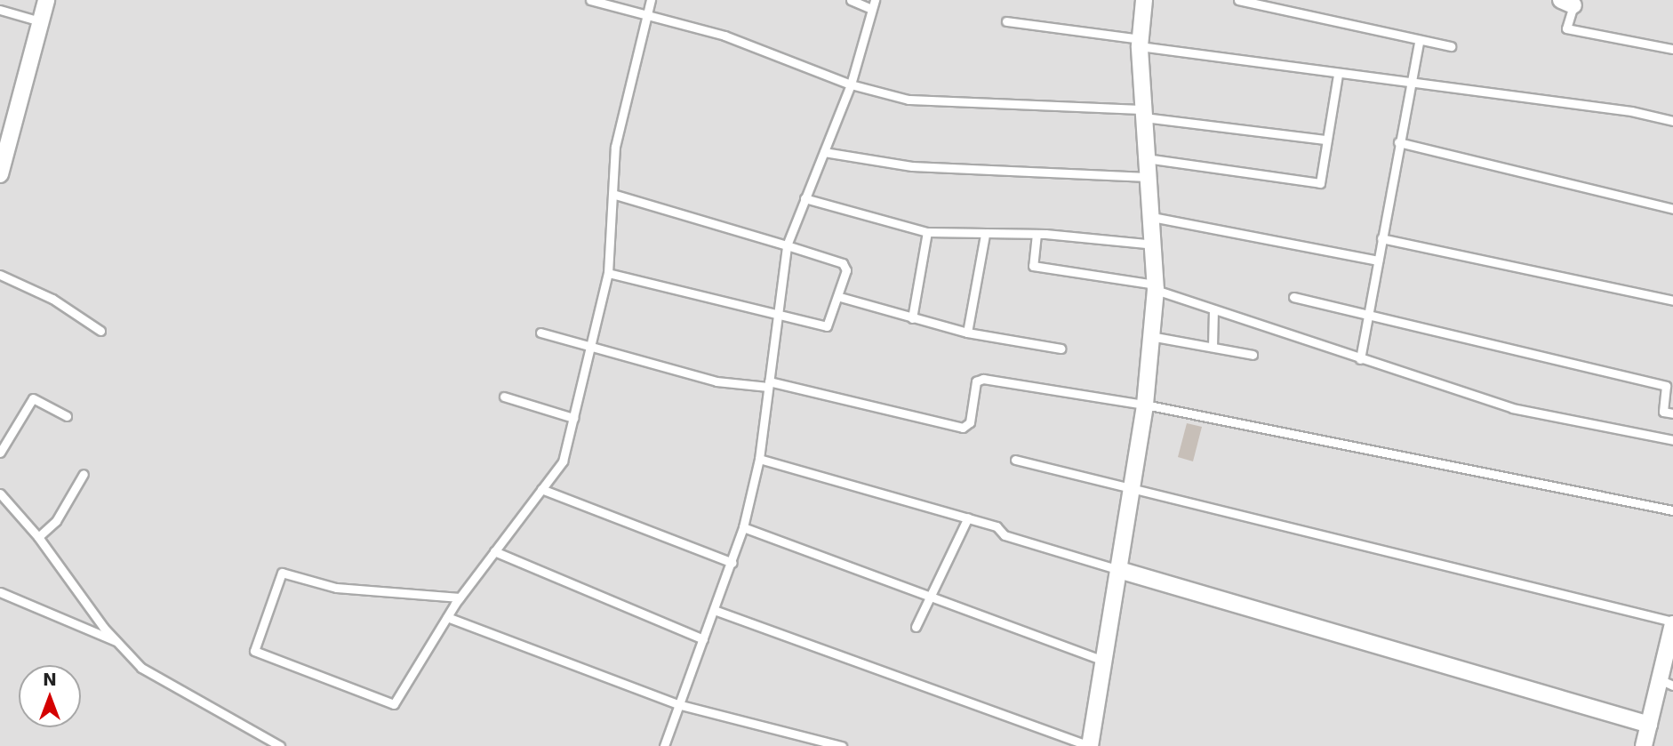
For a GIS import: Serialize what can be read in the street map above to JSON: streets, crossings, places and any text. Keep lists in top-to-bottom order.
{
  "north": "top"
}
